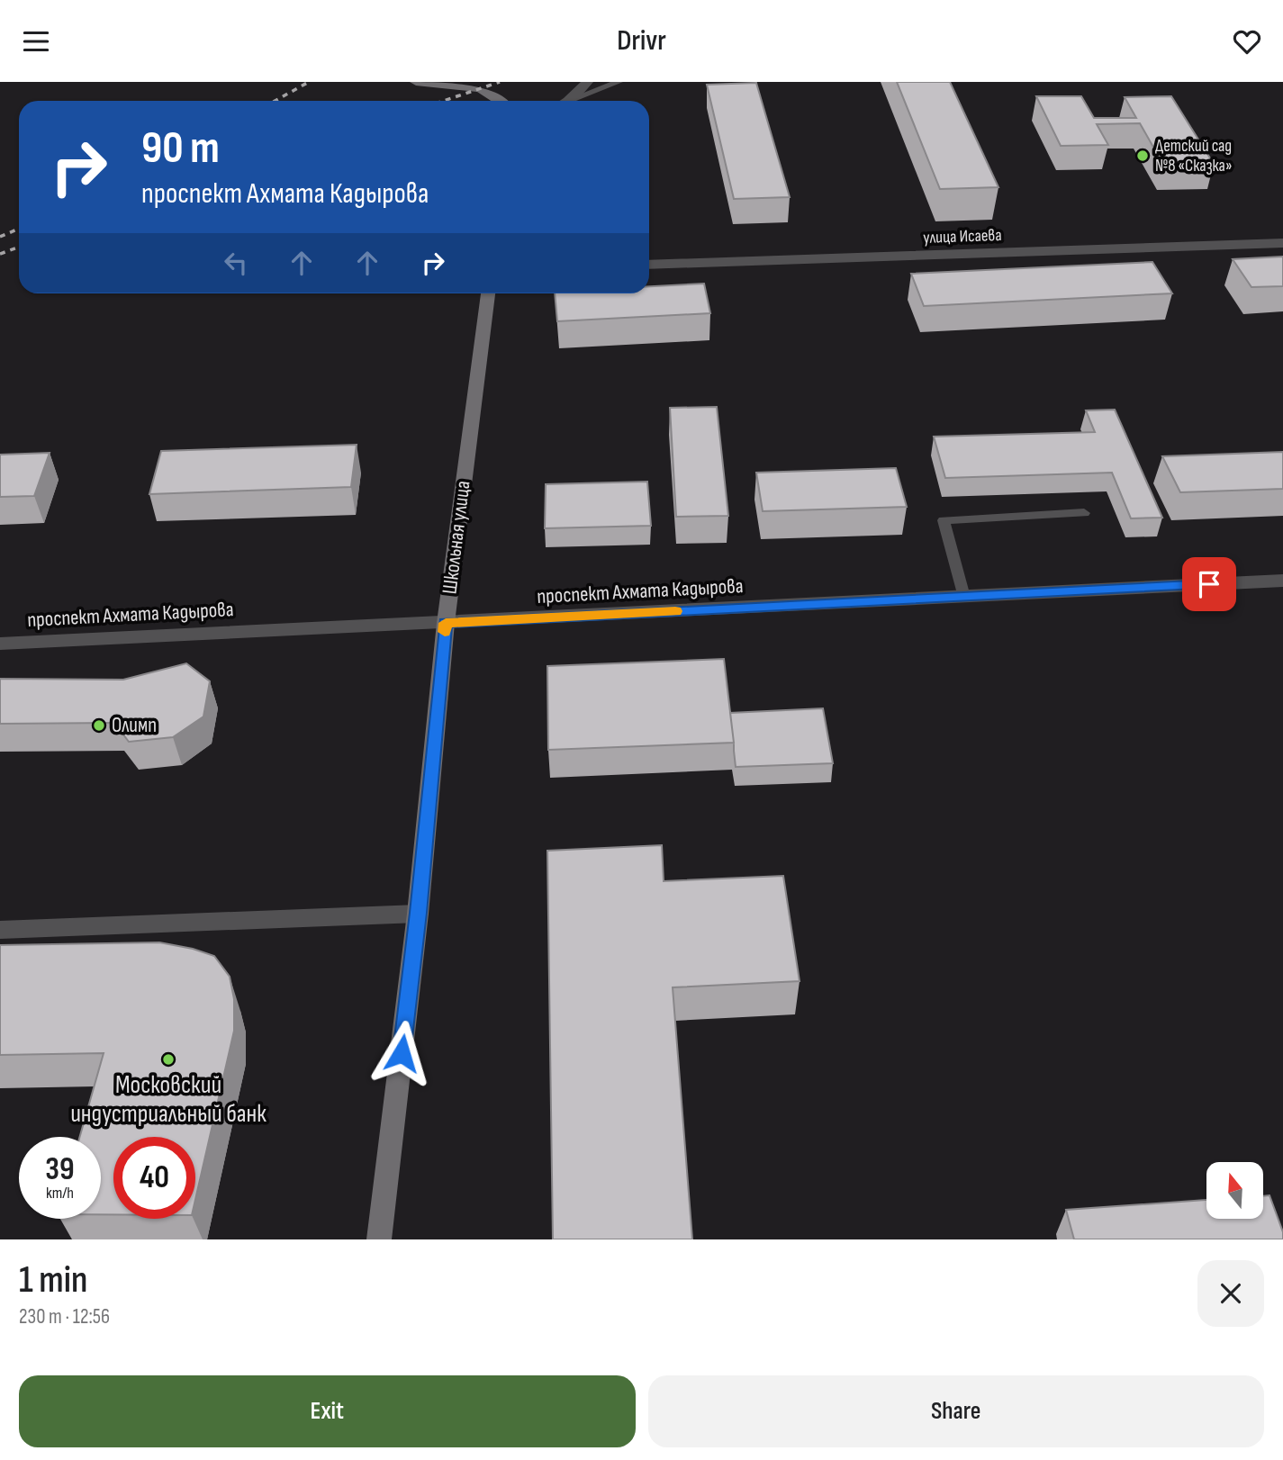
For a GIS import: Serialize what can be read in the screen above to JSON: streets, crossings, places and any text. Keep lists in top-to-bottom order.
{
  "streets": {
    "street": ["улица Исаева", "Школьная улица", "проспект Ахмата Кадырова"]
  },
  "crossings": [
    ["Школьная улица", "проспект Ахмата Кадырова"]
  ],
  "places": ["Детский сад №8 «Сказка»", "Олимп", "Московский индустриальный банк"],
  "north": "top",
  "page": {
    "header": "Drivr",
    "turn": ["90 m", "проспект Ахмата Кадырова"],
    "speed": "39 km/h",
    "limit": "40",
    "heading": ["1 min", "230 m · 12:56"],
    "buttons": ["Exit", "Share"]
  }
}
